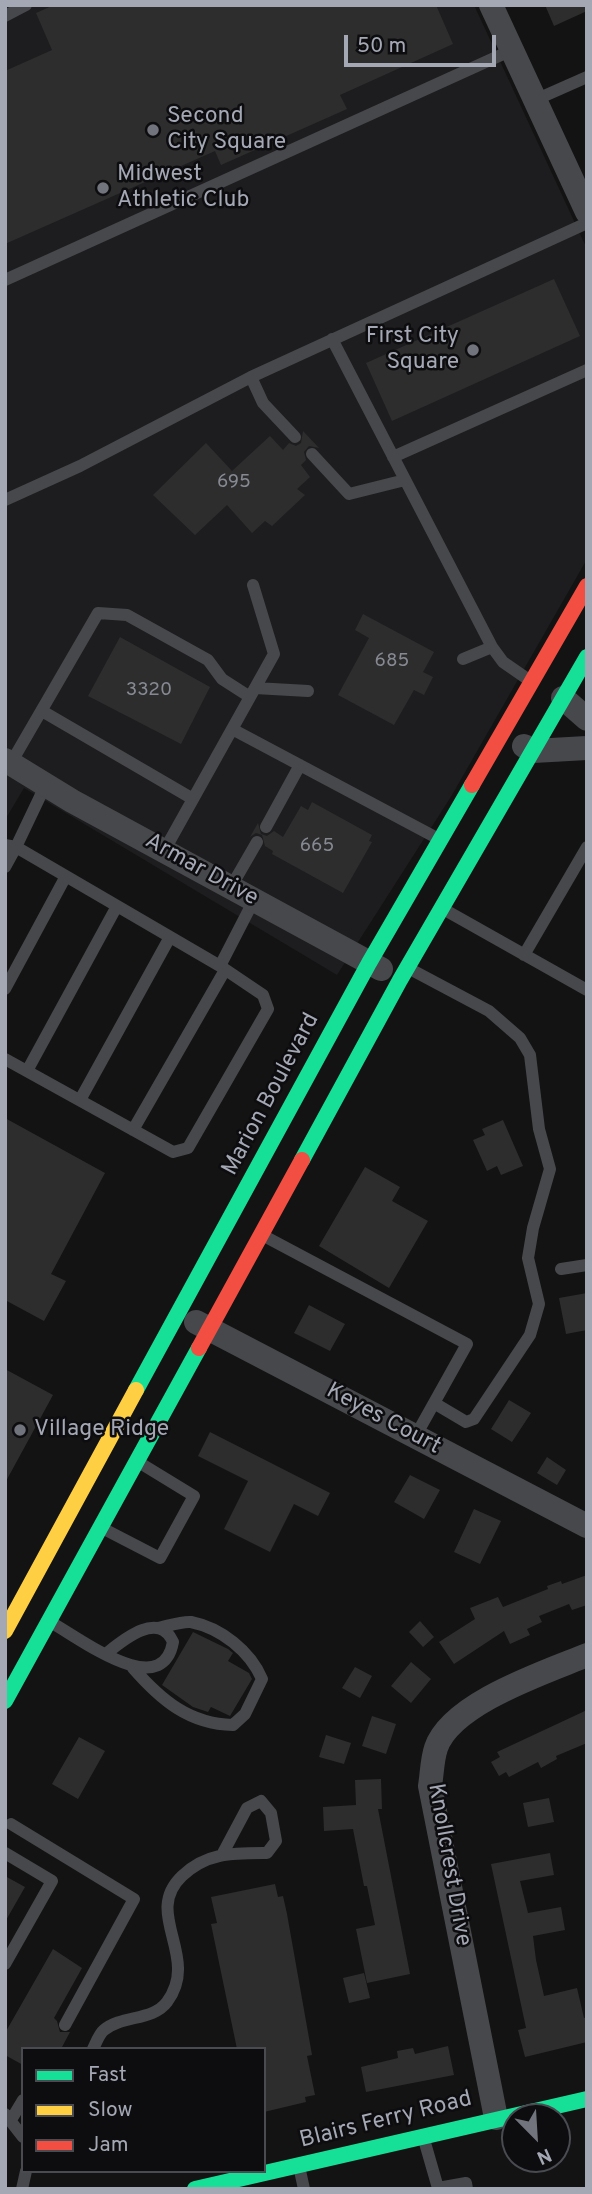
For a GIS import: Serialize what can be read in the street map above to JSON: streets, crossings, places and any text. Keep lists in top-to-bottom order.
{
  "streets": {
    "main road": ["Marion Boulevard", "Blairs Ferry Road"],
    "street": ["Armar Drive", "Keyes Court", "Knollcrest Drive"]
  },
  "crossings": [
    ["Armar Drive", "Marion Boulevard"],
    ["Marion Boulevard", "Keyes Court"],
    ["Knollcrest Drive", "Blairs Ferry Road"]
  ],
  "places": [
    "Second City Square",
    "Midwest Athletic Club",
    "First City Square",
    "Village Ridge"
  ],
  "house_numbers": [
    "695",
    "685",
    "3320",
    "665"
  ],
  "legend": ["Fast", "Slow", "Jam"],
  "scale_bar": "50 m",
  "north": "bottom right"
}
